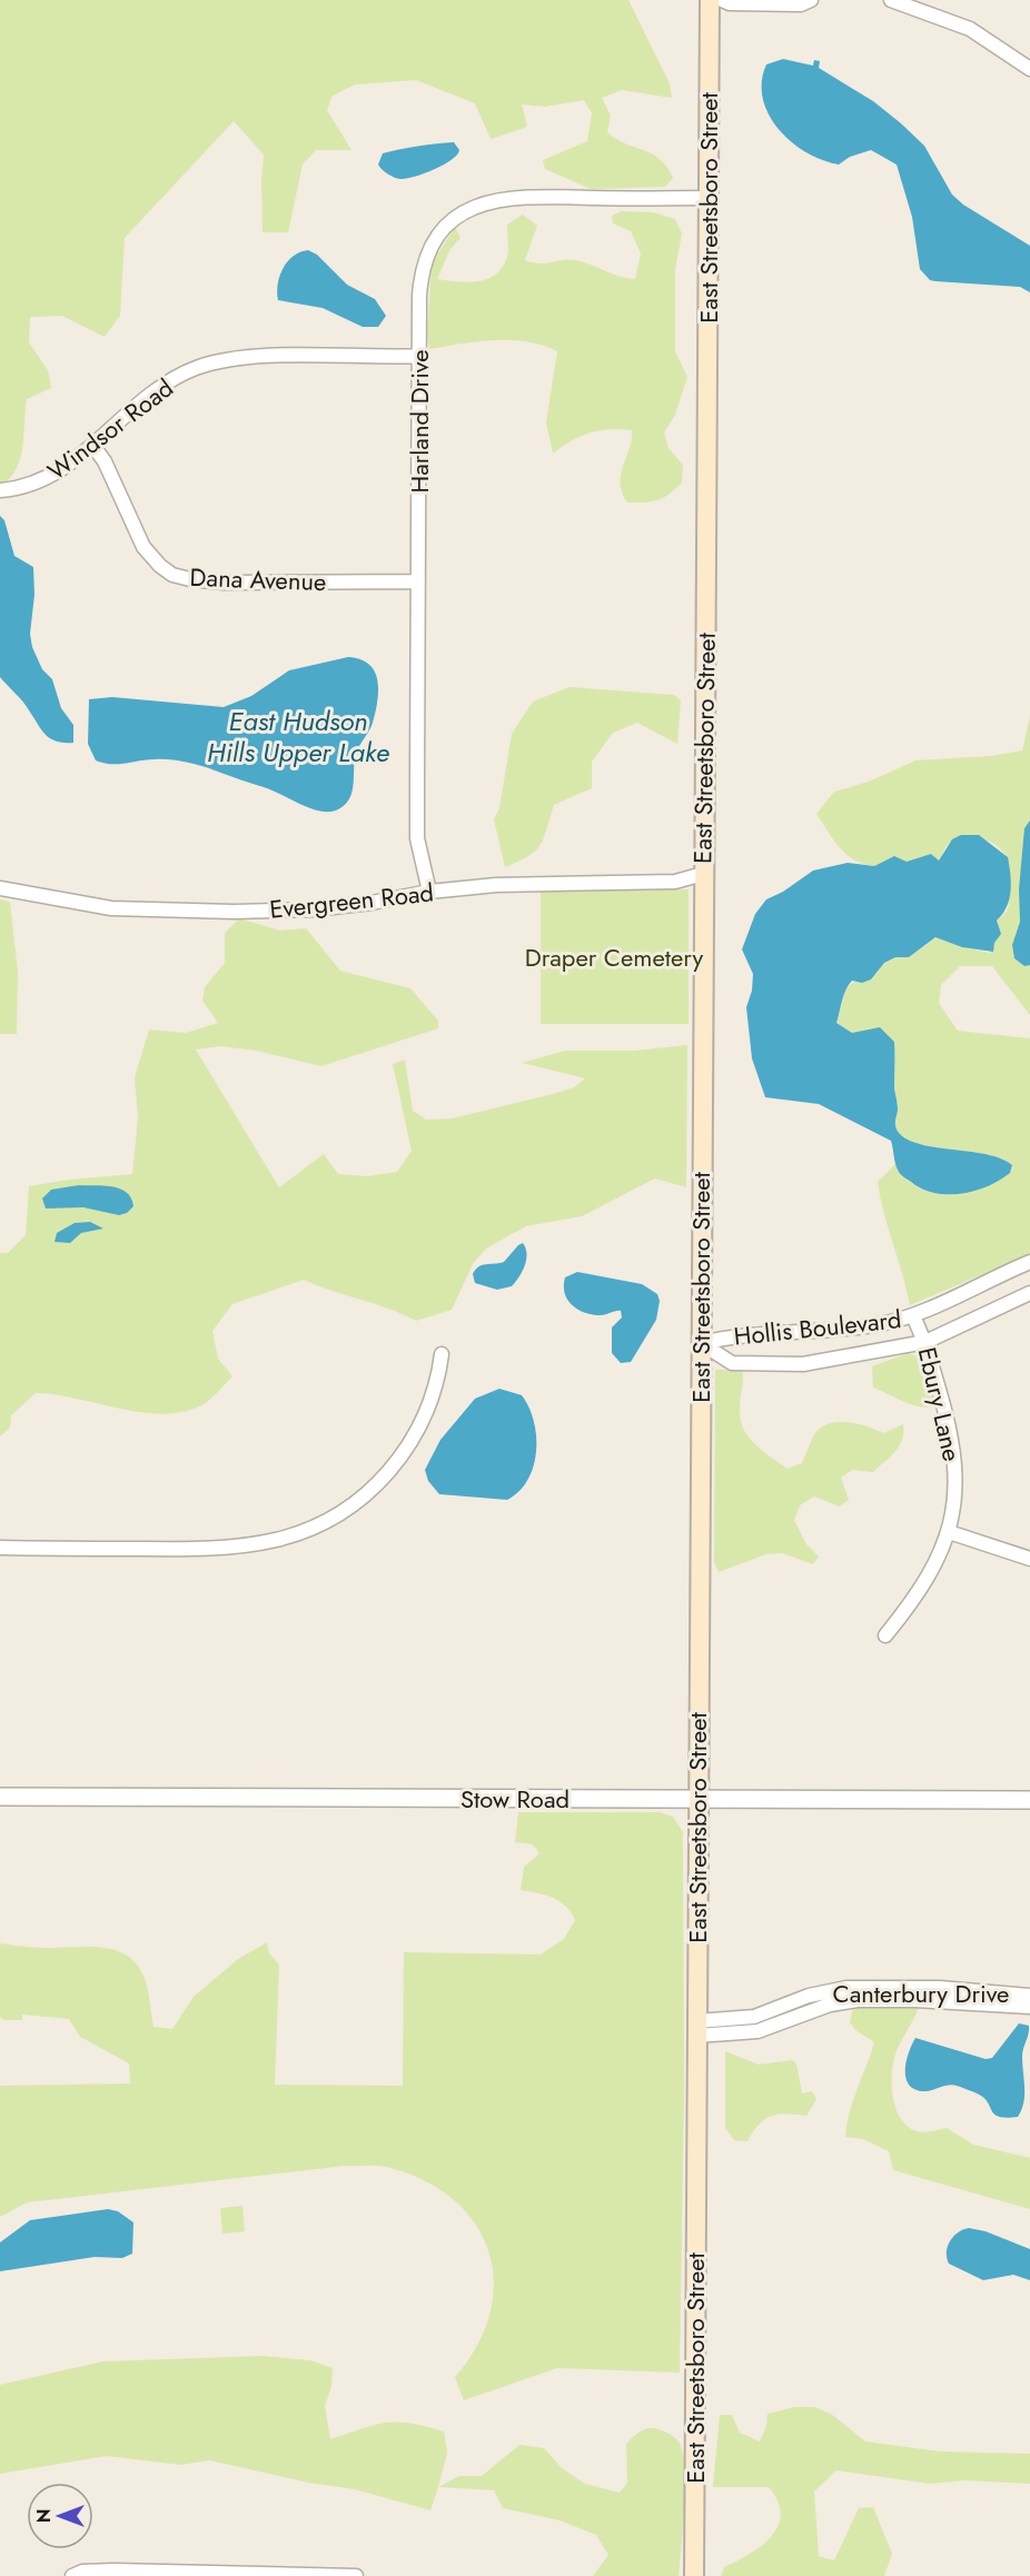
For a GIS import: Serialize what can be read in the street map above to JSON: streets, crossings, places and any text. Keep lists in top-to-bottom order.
{
  "streets": {
    "main road": ["East Streetsboro Street"],
    "street": [
      "Harland Drive",
      "Windsor Road",
      "Dana Avenue",
      "Evergreen Road",
      "Hollis Boulevard",
      "Ebury Lane",
      "Stow Road",
      "Canterbury Drive"
    ]
  },
  "crossings": [
    ["East Streetsboro Street", "Harland Drive"],
    ["East Streetsboro Street", "Evergreen Road"],
    ["East Streetsboro Street", "Hollis Boulevard"],
    ["East Streetsboro Street", "Stow Road"],
    ["East Streetsboro Street", "Canterbury Drive"],
    ["Harland Drive", "Windsor Road"],
    ["Harland Drive", "Dana Avenue"],
    ["Harland Drive", "Evergreen Road"],
    ["Windsor Road", "Dana Avenue"],
    ["Hollis Boulevard", "Ebury Lane"]
  ],
  "water": ["East Hudson Hills Upper Lake"],
  "parks": ["Draper Cemetery"],
  "north": "left"
}
